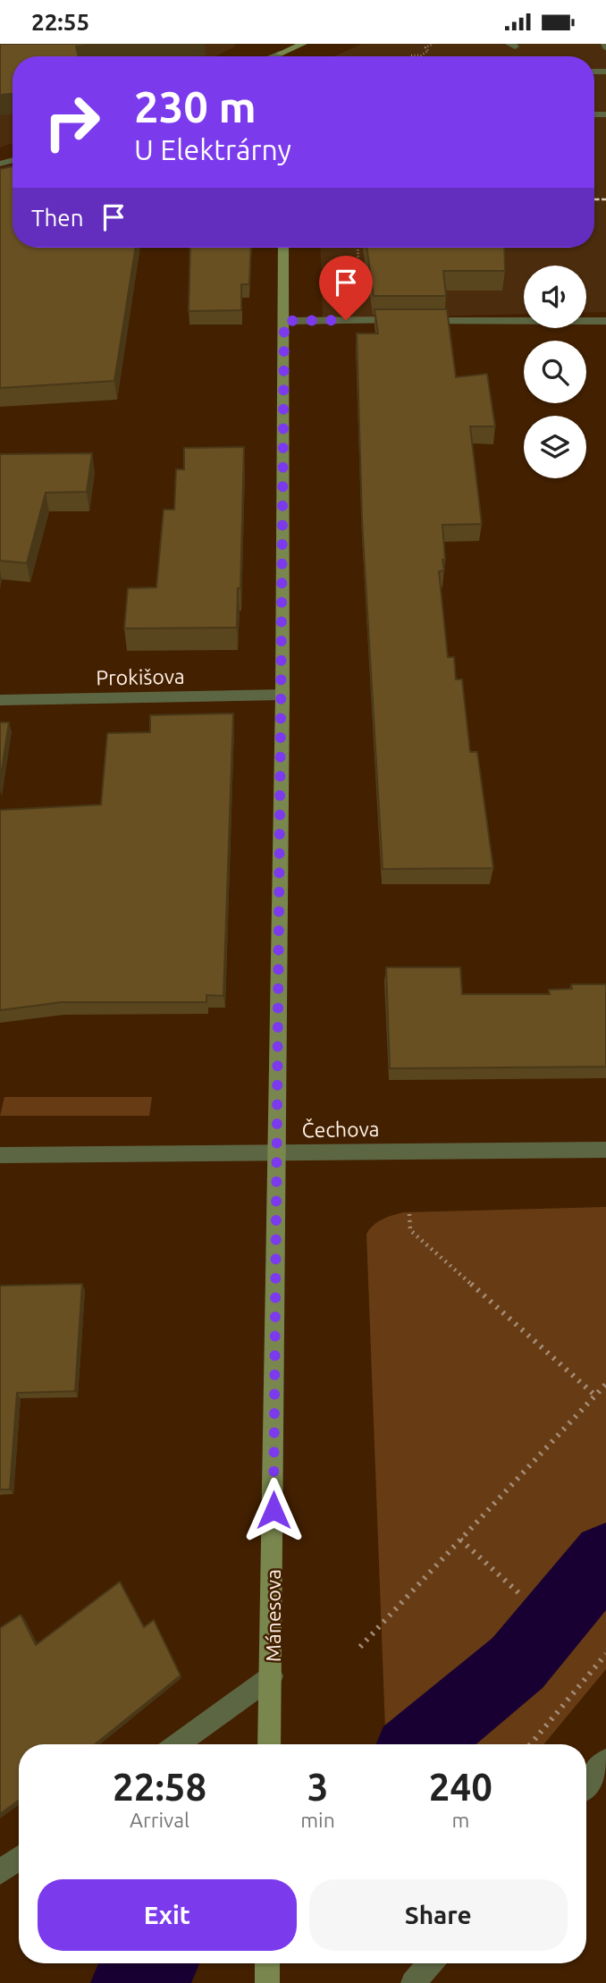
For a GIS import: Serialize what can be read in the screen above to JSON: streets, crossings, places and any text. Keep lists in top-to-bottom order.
{
  "streets": {
    "main road": ["Mánesova"],
    "street": ["Prokišova", "Čechova"]
  },
  "crossings": [
    ["Prokišova", "Mánesova"],
    ["Čechova", "Mánesova"]
  ],
  "page": {
    "status": "22:55",
    "turn": ["230 m", "U Elektrárny"],
    "then": "Then",
    "eta": [
      "22:58",
      "Arrival",
      "3",
      "min",
      "240",
      "m"
    ],
    "buttons": ["Exit", "Share"]
  }
}
